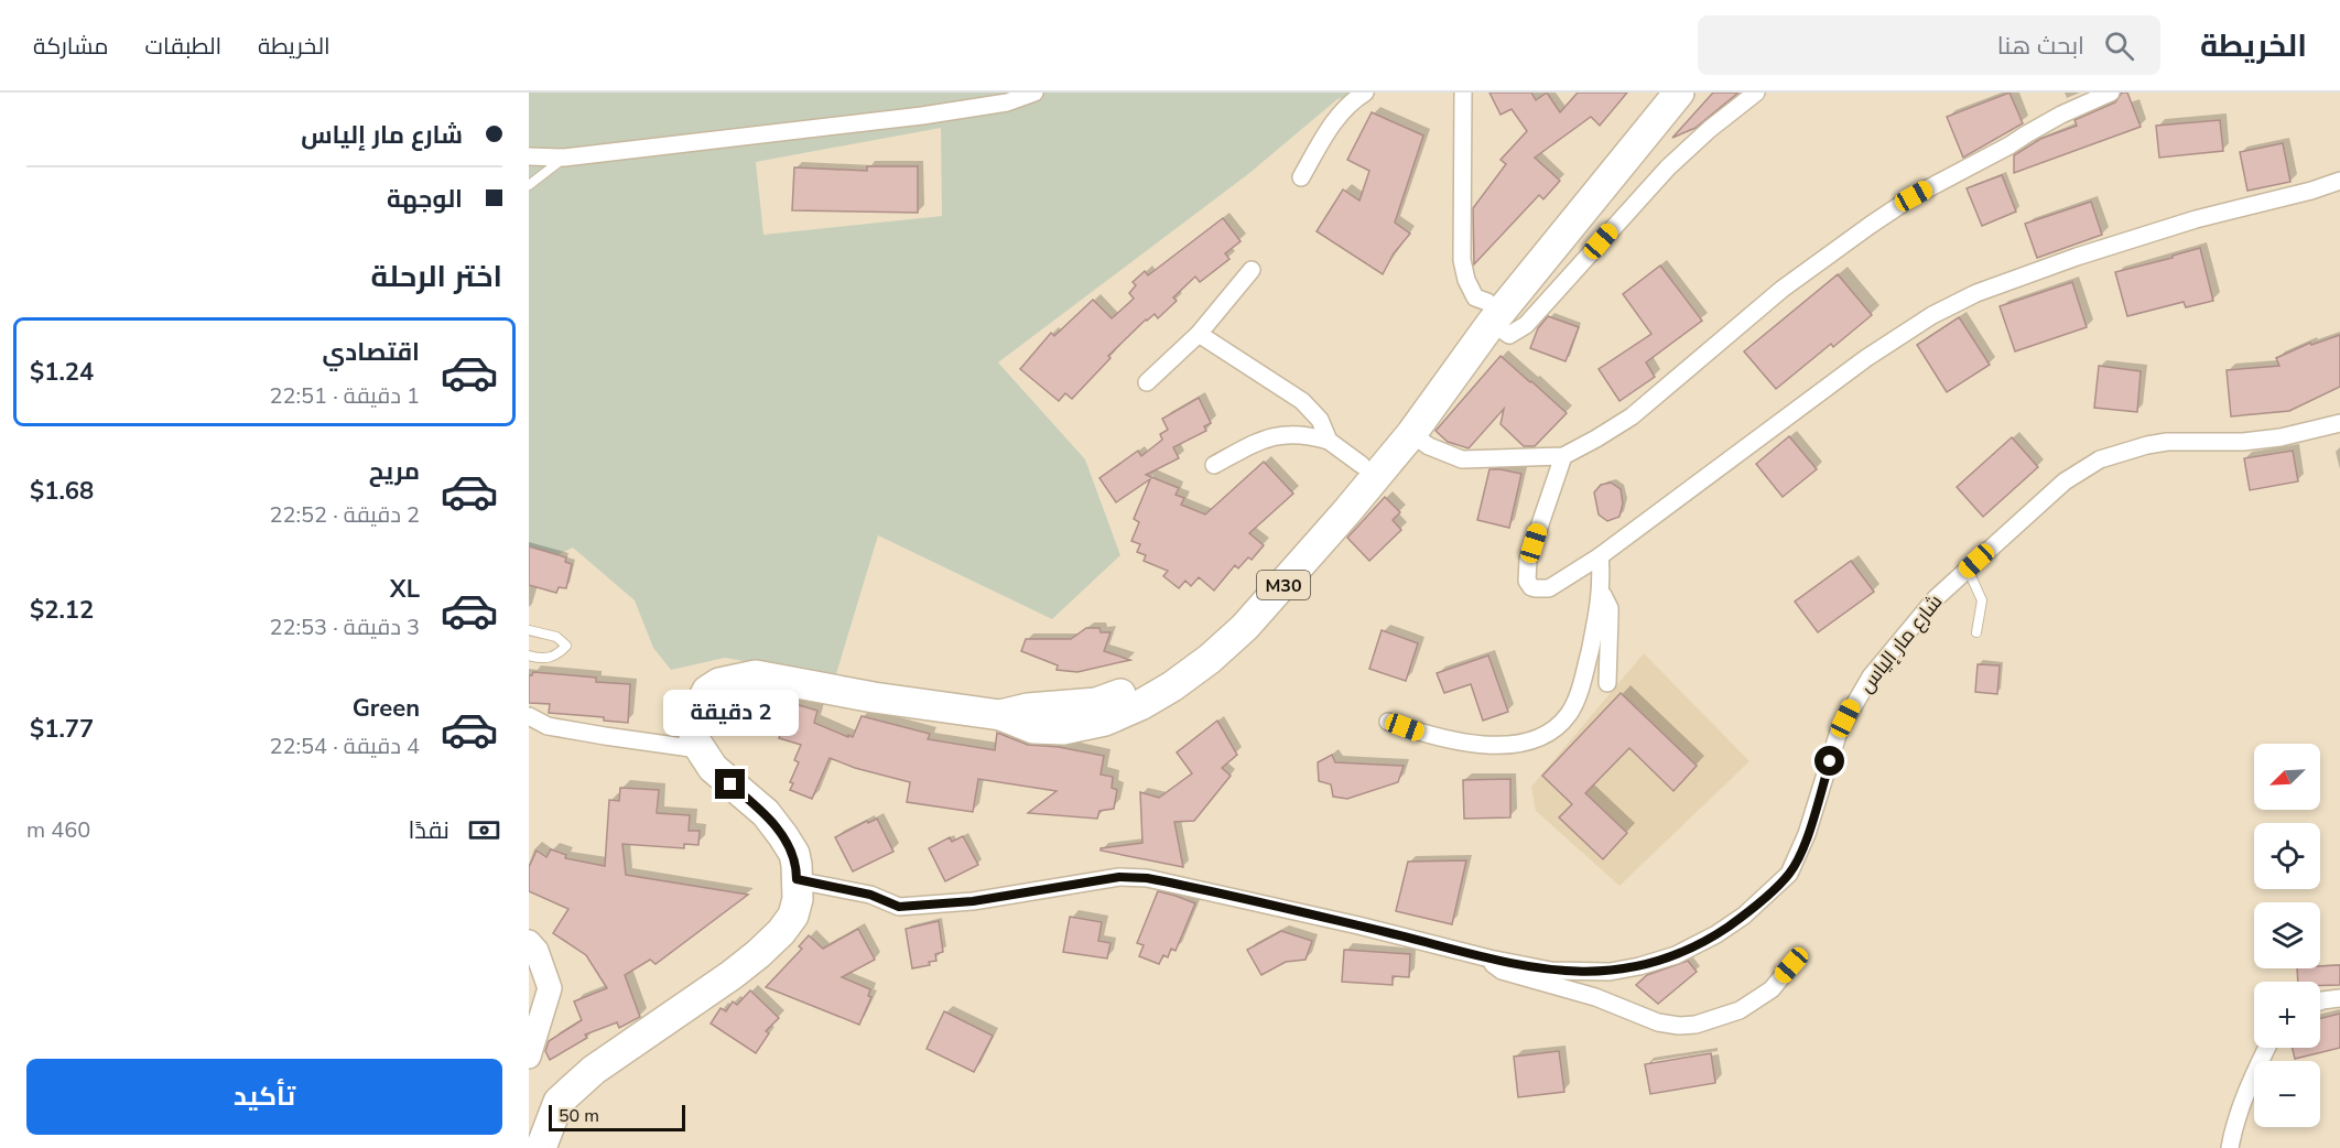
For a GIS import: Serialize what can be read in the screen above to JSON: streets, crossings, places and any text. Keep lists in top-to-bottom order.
{
  "streets": {
    "highway": ["M30"],
    "street": ["شارع مار إلياس"]
  },
  "scale_bar": "50 m",
  "north": "bottom left",
  "page": {
    "header": "الخريطة",
    "search": "ابحث هنا",
    "nav": ["الخريطة", "الطبقات", "مشاركة"],
    "banner": ["شارع مار إلياس", "الوجهة"],
    "heading": "اختر الرحلة",
    "list": [
      {
        "name": "اقتصادي",
        "note": "1 دقيقة · 22:51",
        "value": "$1.24"
      },
      {
        "name": "مريح",
        "note": "2 دقيقة · 22:52",
        "value": "$1.68"
      },
      {
        "name": "XL",
        "note": "3 دقيقة · 22:53",
        "value": "$2.12"
      },
      {
        "name": "Green",
        "note": "4 دقيقة · 22:54",
        "value": "$1.77"
      }
    ],
    "bubble": "2 دقيقة",
    "map_buttons": ["+", "−"],
    "pay": ["نقدًا", "460 m"],
    "buttons": "تأكيد",
    "scale": "50 m"
  }
}
